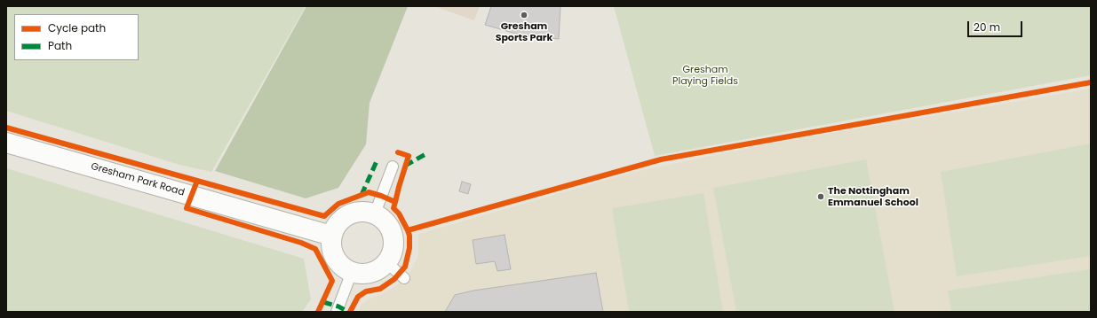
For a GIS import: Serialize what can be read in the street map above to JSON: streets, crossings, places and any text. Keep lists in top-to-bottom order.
{
  "streets": {
    "street": ["Gresham Park Road"]
  },
  "parks": ["Gresham Playing Fields"],
  "places": ["Gresham Sports Park", "The Nottingham Emmanuel School"],
  "legend": ["Cycle path", "Path"],
  "scale_bar": "20 m"
}
